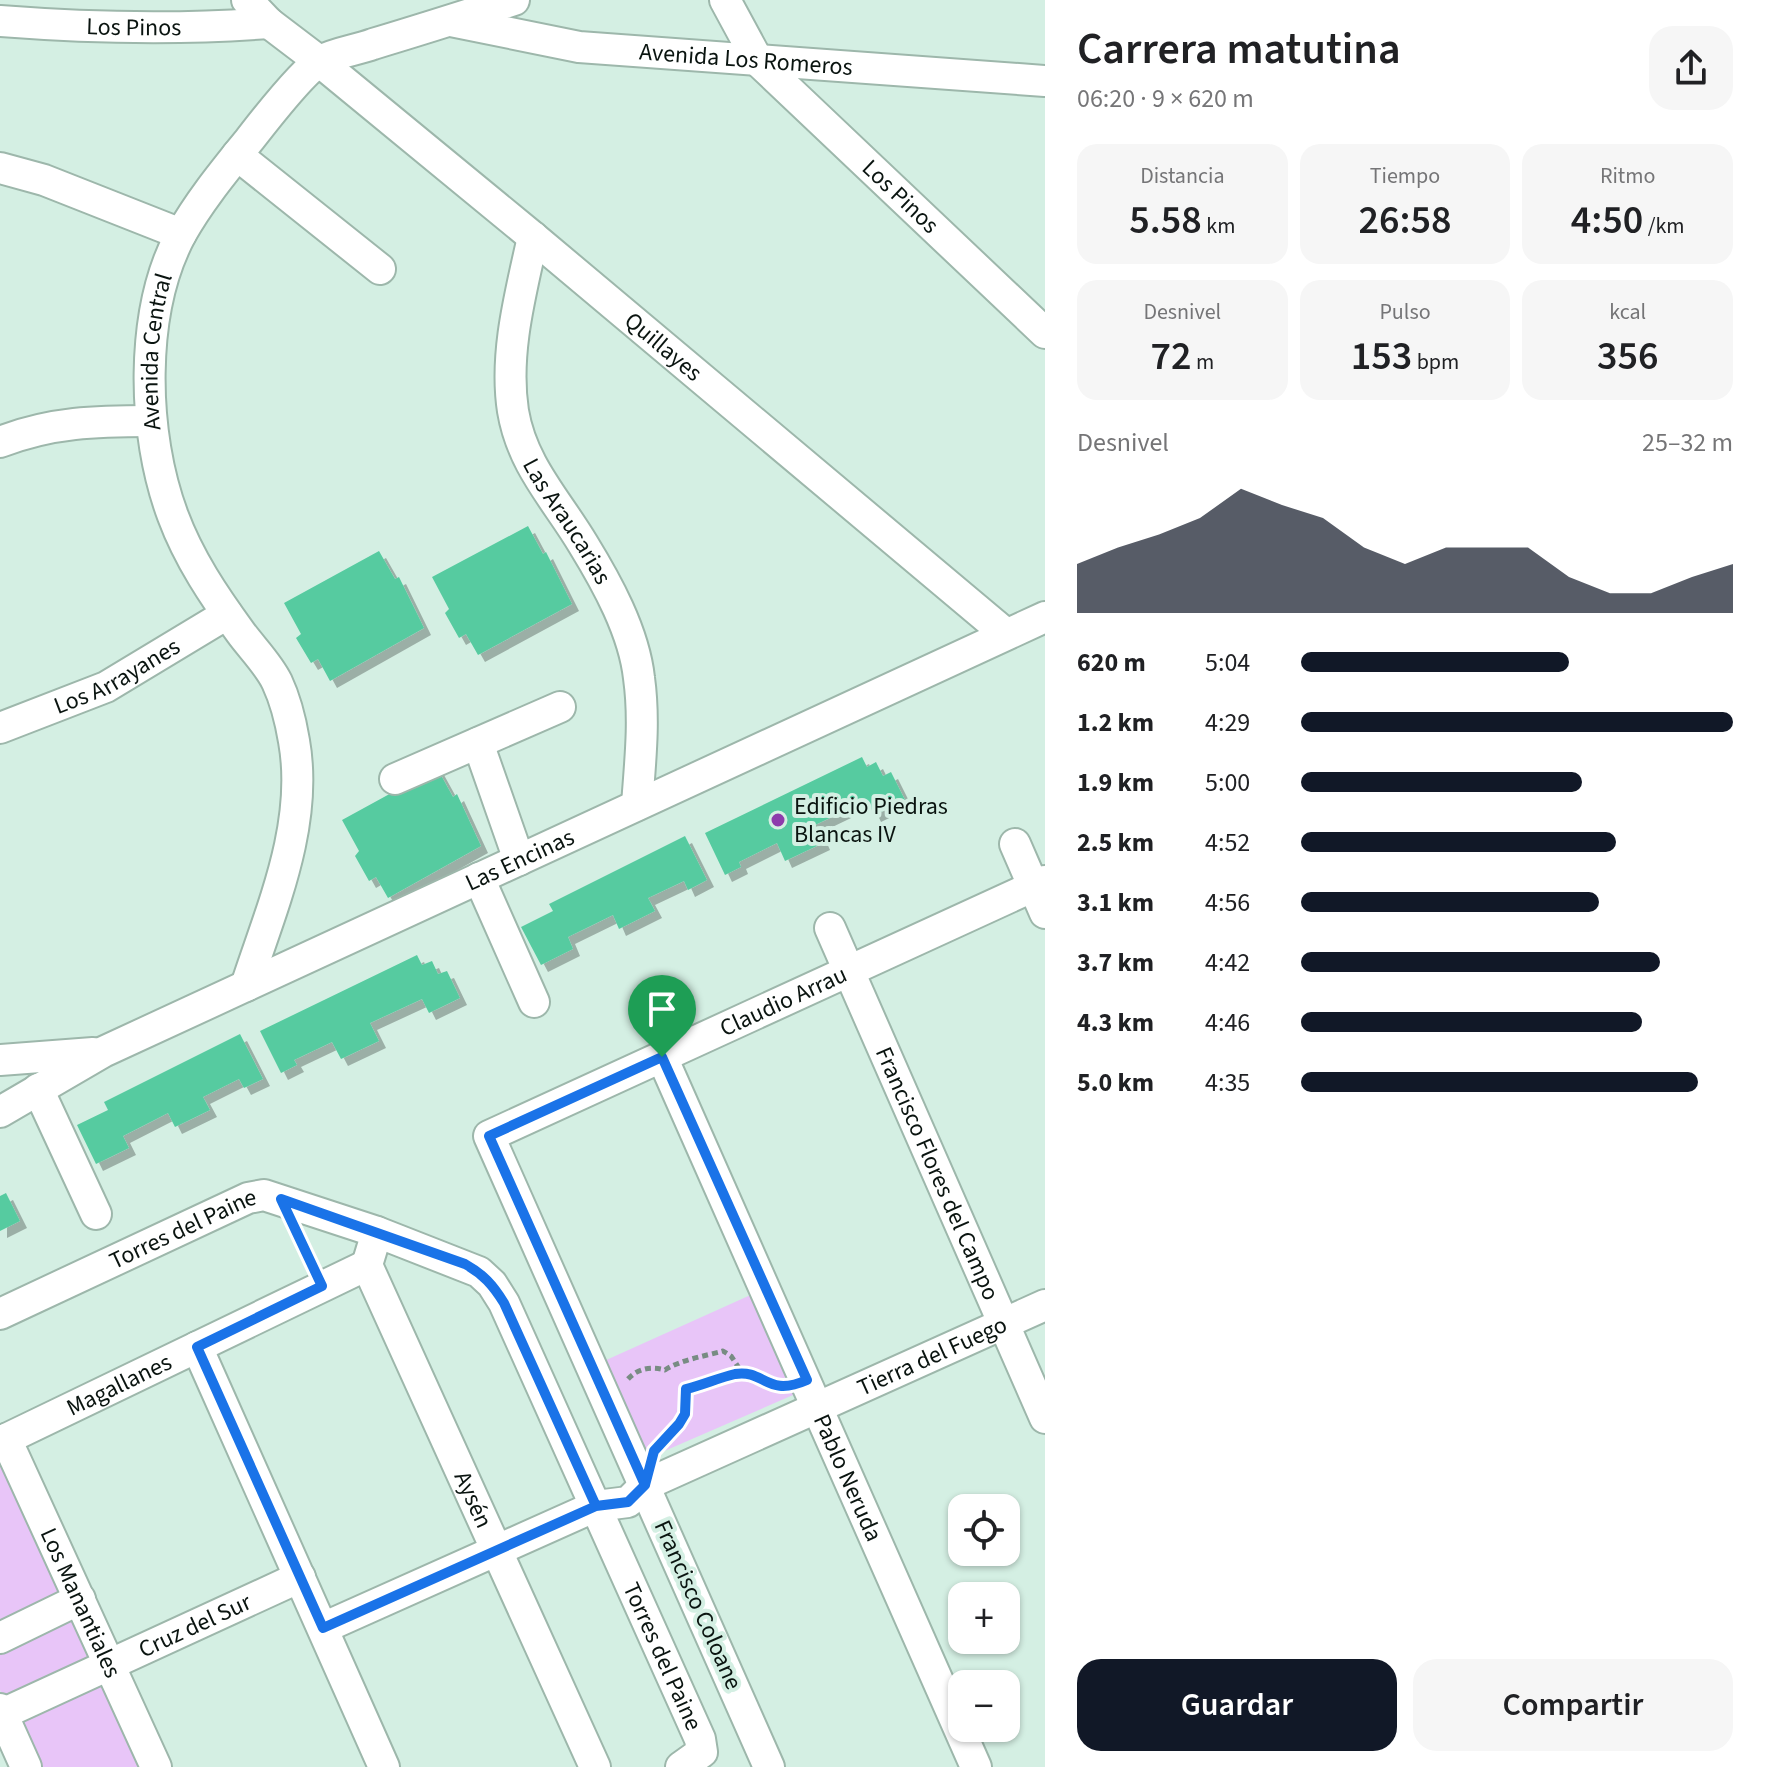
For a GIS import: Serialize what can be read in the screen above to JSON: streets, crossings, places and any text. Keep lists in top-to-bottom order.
{
  "streets": {
    "street": [
      "Los Pinos",
      "Avenida Los Romeros",
      "Quillayes",
      "Avenida Central",
      "Las Araucarias",
      "Los Arrayanes",
      "Las Encinas",
      "Claudio Arrau",
      "Francisco Flores del Campo",
      "Torres del Paine",
      "Tierra del Fuego",
      "Magallanes",
      "Pablo Neruda",
      "Aysén",
      "Los Manantiales",
      "Francisco Coloane",
      "Cruz del Sur"
    ]
  },
  "crossings": [
    ["Los Pinos", "Avenida Los Romeros"],
    ["Quillayes", "Avenida Central"],
    ["Quillayes", "Las Araucarias"],
    ["Quillayes", "Las Encinas"],
    ["Avenida Central", "Los Arrayanes"],
    ["Avenida Central", "Las Encinas"],
    ["Las Araucarias", "Las Encinas"],
    ["Claudio Arrau", "Francisco Flores del Campo"],
    ["Claudio Arrau", "Pablo Neruda"],
    ["Claudio Arrau", "Francisco Coloane"],
    ["Francisco Flores del Campo", "Tierra del Fuego"],
    ["Tierra del Fuego", "Pablo Neruda"],
    ["Tierra del Fuego", "Francisco Coloane"],
    ["Magallanes", "Aysén"],
    ["Magallanes", "Los Manantiales"],
    ["Los Manantiales", "Cruz del Sur"]
  ],
  "places": ["Edificio Piedras Blancas IV"],
  "page": {
    "heading": ["Carrera matutina", "06:20 · 9 × 620 m"],
    "stats": [
      ["Distancia", "5.58 km"],
      ["Tiempo", "26:58"],
      ["Ritmo", "4:50 /km"],
      ["Desnivel", "72 m"],
      ["Pulso", "153 bpm"],
      ["kcal", "356"]
    ],
    "chart": ["Desnivel", "25–32 m"],
    "list": [
      {
        "name": "620 m",
        "note": "5:04"
      },
      {
        "name": "1.2 km",
        "note": "4:29"
      },
      {
        "name": "1.9 km",
        "note": "5:00"
      },
      {
        "name": "2.5 km",
        "note": "4:52"
      },
      {
        "name": "3.1 km",
        "note": "4:56"
      },
      {
        "name": "3.7 km",
        "note": "4:42"
      },
      {
        "name": "4.3 km",
        "note": "4:46"
      },
      {
        "name": "5.0 km",
        "note": "4:35"
      }
    ],
    "map_buttons": ["+", "−"],
    "buttons": ["Guardar", "Compartir"]
  }
}
